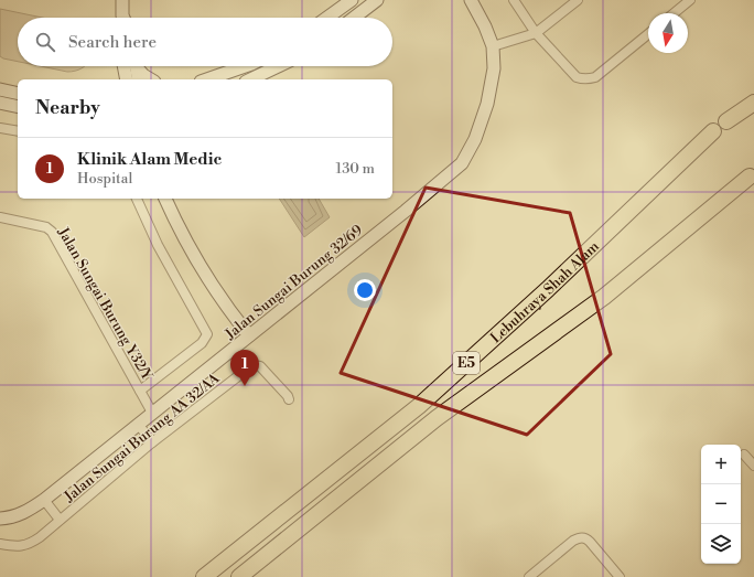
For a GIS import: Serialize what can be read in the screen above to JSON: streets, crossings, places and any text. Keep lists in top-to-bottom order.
{
  "streets": {
    "highway": ["Lebuhraya Shah Alam", "E5"],
    "street": ["Jalan Sungai Burung 32/69", "Jalan Sungai Burung Y32/Y", "Jalan Sungai Burung AA 32/AA"]
  },
  "crossings": [
    ["Jalan Sungai Burung 32/69", "Jalan Sungai Burung Y32/Y"]
  ],
  "north": "bottom",
  "page": {
    "search": "Search here",
    "heading": "Nearby",
    "list": [
      {
        "mark": "1",
        "name": "Klinik Alam Medic",
        "note": "Hospital",
        "value": "130 m"
      }
    ],
    "pins": "1",
    "map_buttons": ["+", "−"]
  }
}
